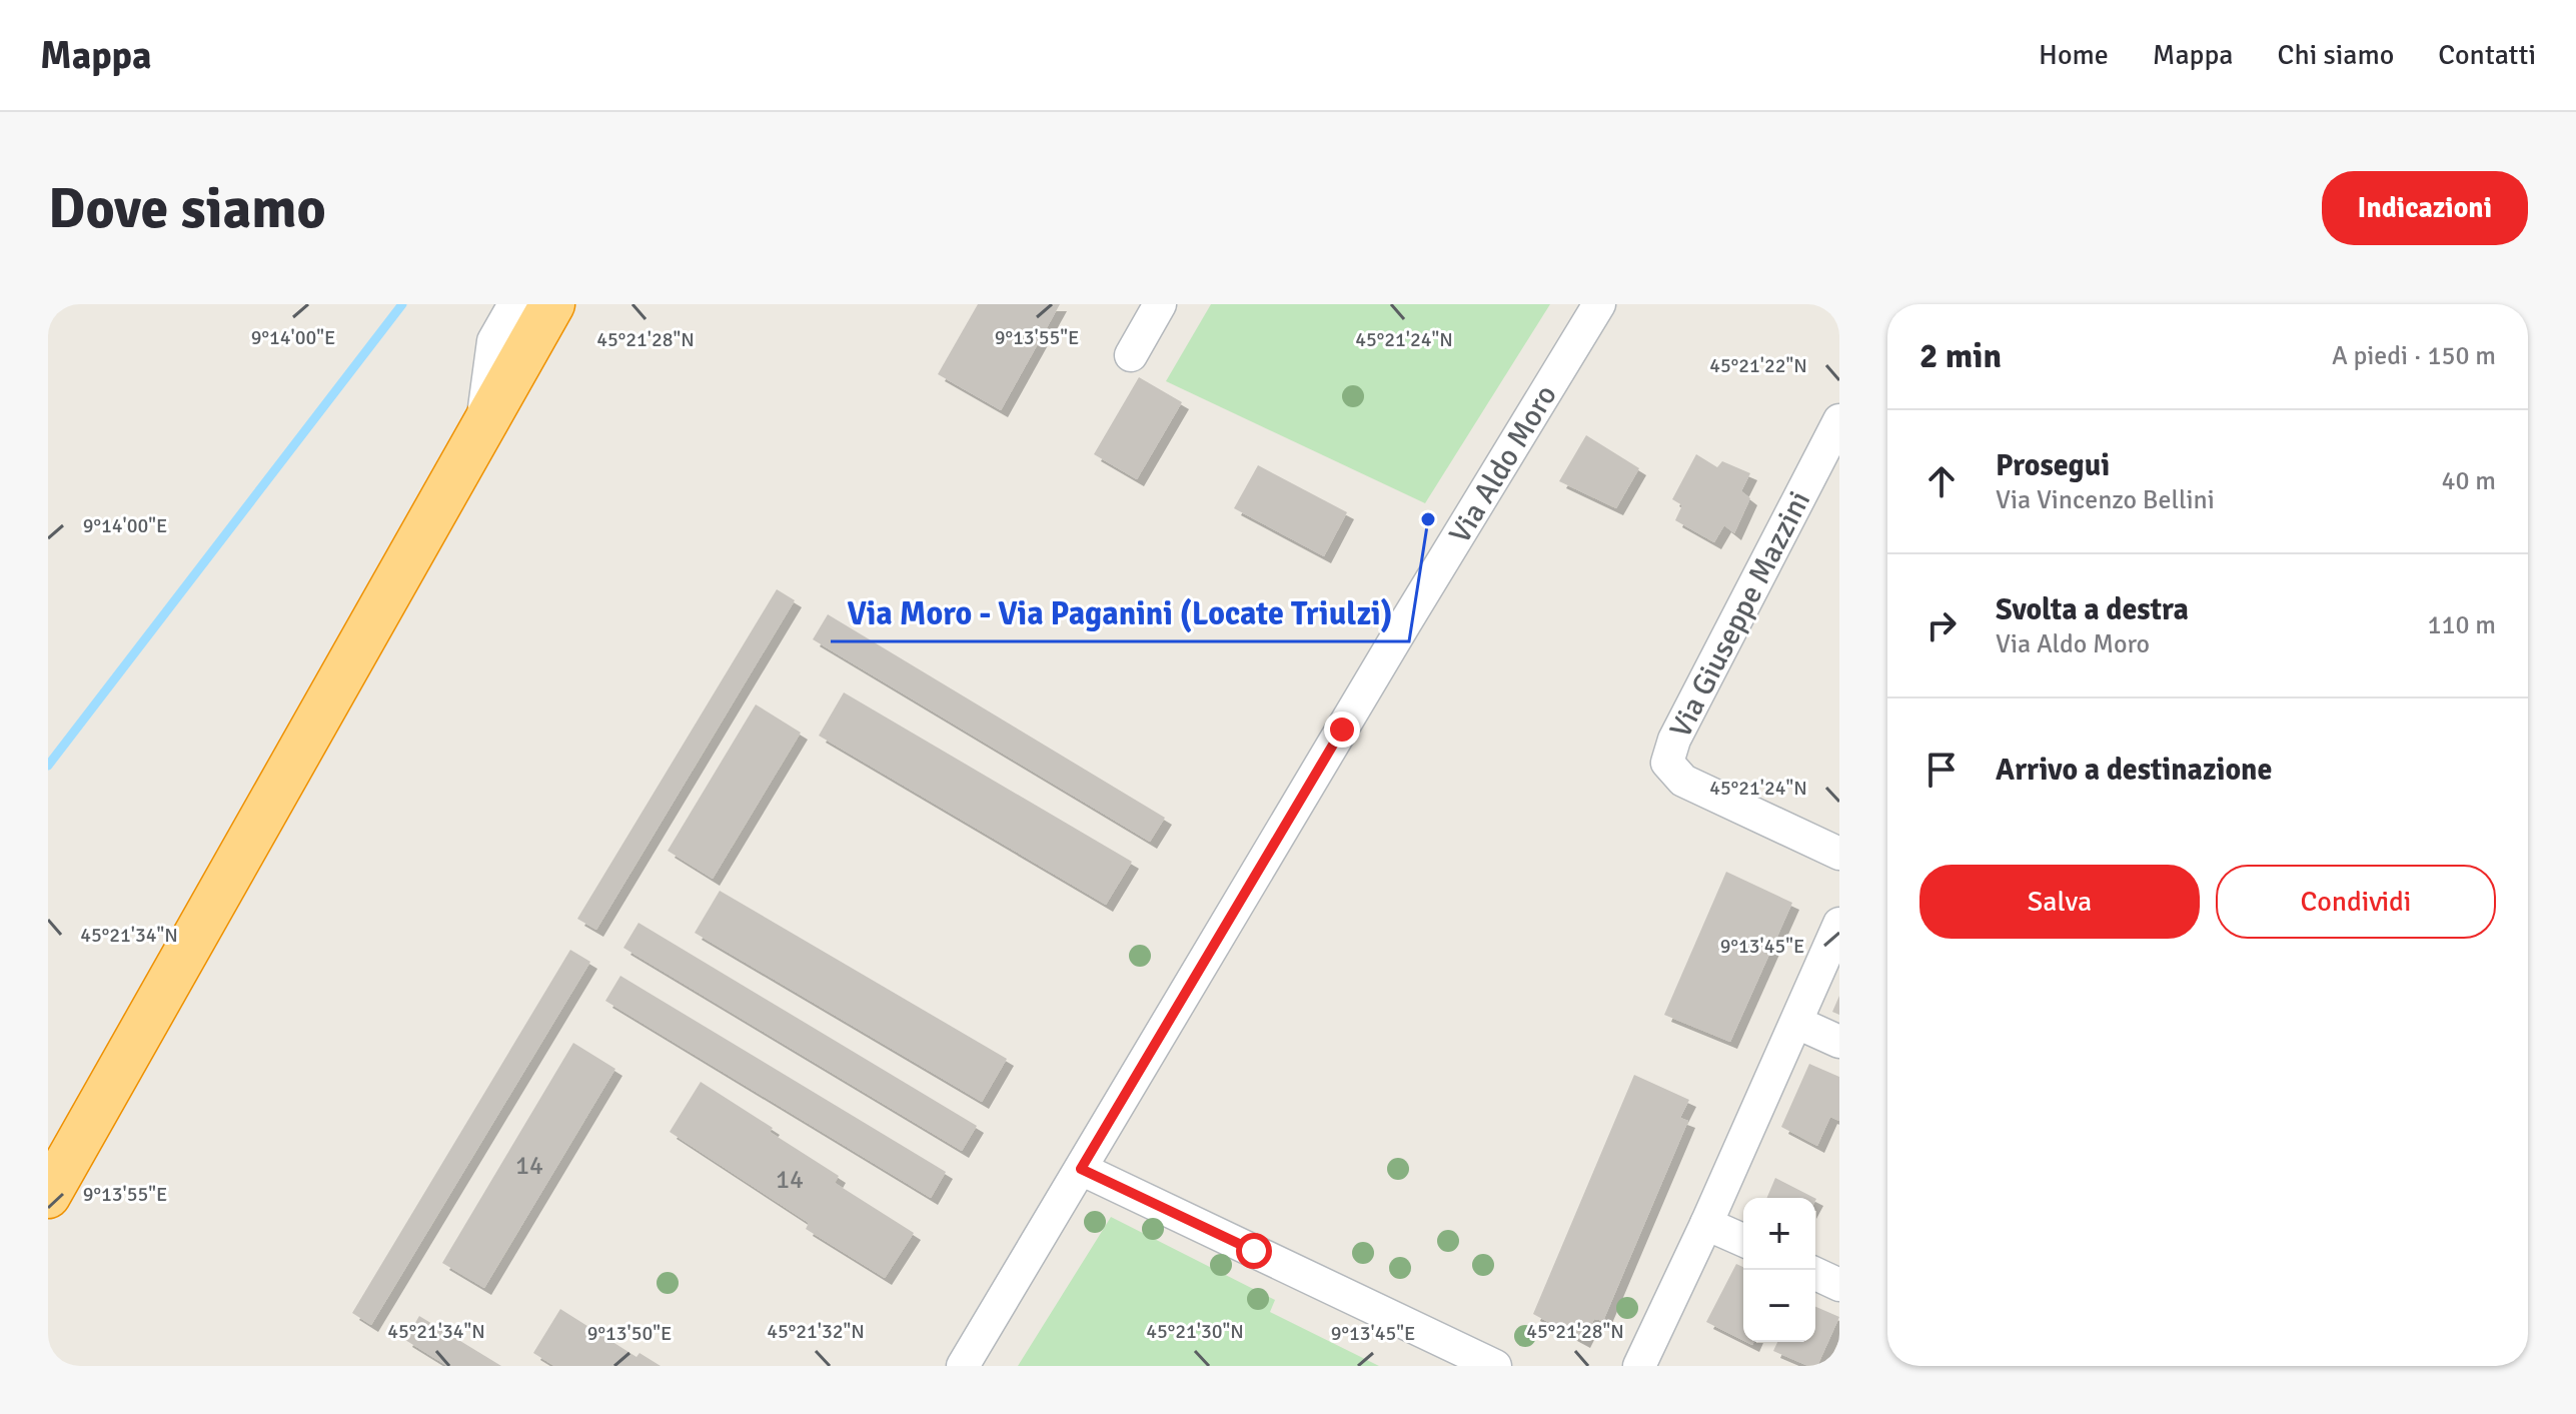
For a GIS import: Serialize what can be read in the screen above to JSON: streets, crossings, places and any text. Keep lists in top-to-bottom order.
{
  "streets": {
    "street": ["Via Aldo Moro", "Via Giuseppe Mazzini"]
  },
  "places": ["Via Moro - Via Paganini (Locate Triulzi)"],
  "house_numbers": ["14", "14"],
  "page": {
    "header": "Mappa",
    "nav": [
      "Home",
      "Mappa",
      "Chi siamo",
      "Contatti"
    ],
    "buttons": [
      "Indicazioni",
      ["Salva", "Condividi"]
    ],
    "title": "Dove siamo",
    "heading": ["2 min", "A piedi · 150 m"],
    "list": [
      ["Prosegui", "Via Vincenzo Bellini", "40 m"],
      ["Svolta a destra", "Via Aldo Moro", "110 m"],
      "Arrivo a destinazione"
    ],
    "map_buttons": ["+", "−"]
  },
  "coordinates": [
    "9°14'00\"E",
    "9°13'55\"E",
    "45°21'28\"N",
    "45°21'24\"N",
    "45°21'22\"N",
    "45°21'34\"N",
    "9°13'45\"E",
    "45°21'32\"N",
    "45°21'30\"N",
    "9°13'50\"E"
  ]
}
